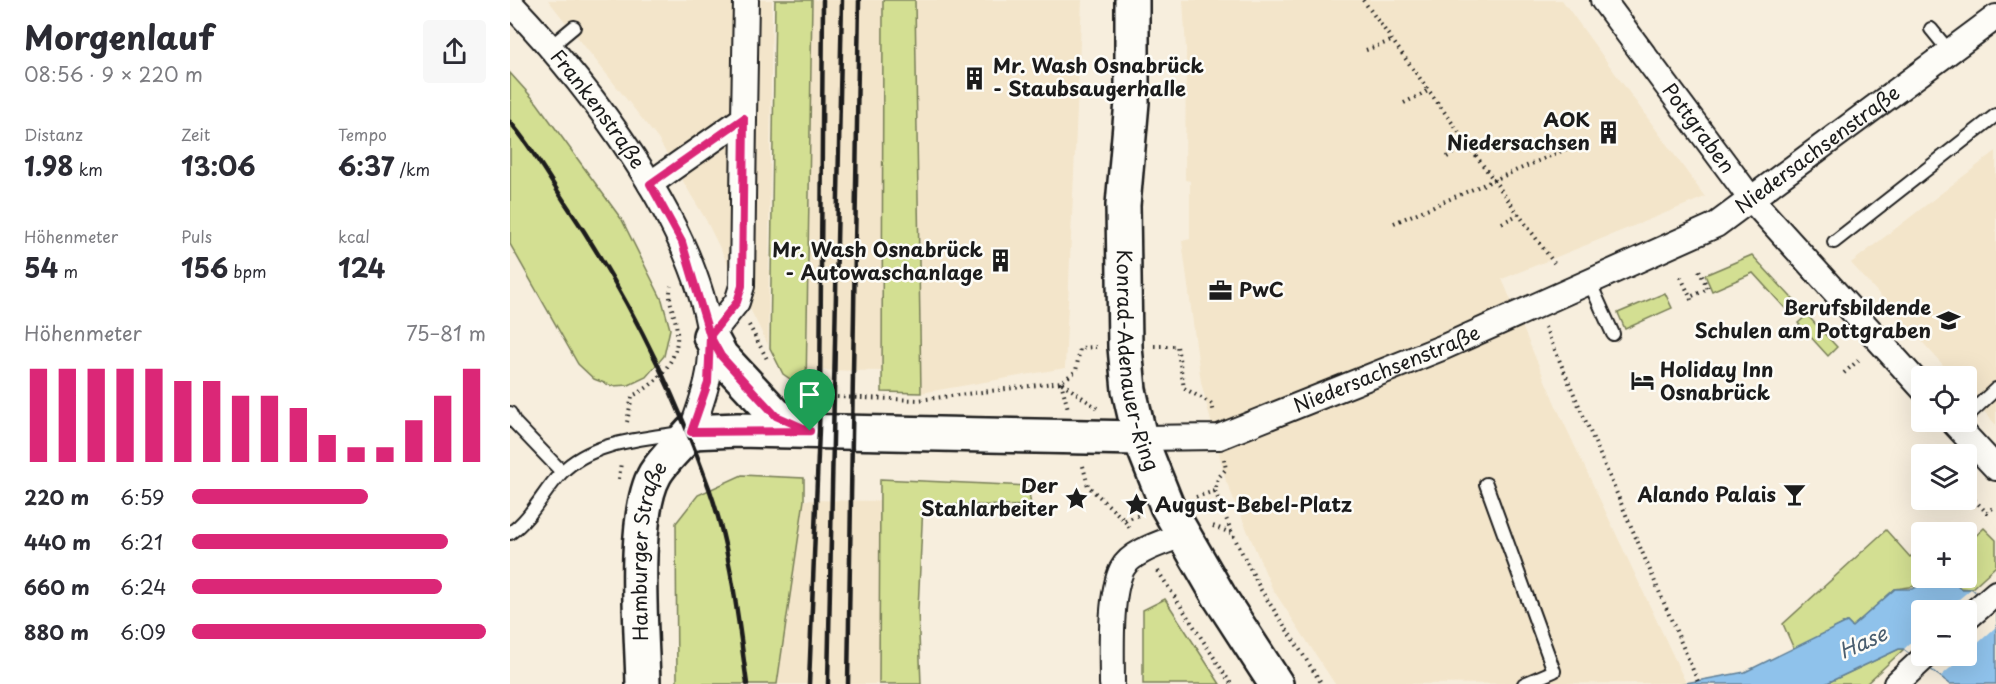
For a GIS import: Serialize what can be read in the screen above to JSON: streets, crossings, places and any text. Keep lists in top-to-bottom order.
{
  "streets": {
    "street": [
      "Frankenstraße",
      "Pottgraben",
      "Niedersachsenstraße",
      "Konrad-Adenauer-Ring",
      "Hamburger Straße"
    ]
  },
  "crossings": [
    ["Frankenstraße", "Niedersachsenstraße"],
    ["Frankenstraße", "Hamburger Straße"],
    ["Pottgraben", "Niedersachsenstraße"],
    ["Niedersachsenstraße", "Konrad-Adenauer-Ring"],
    ["Niedersachsenstraße", "Hamburger Straße"]
  ],
  "water": ["Hase"],
  "places": {
    "building": ["Mr. Wash Osnabrück - Staubsaugerhalle", "AOK Niedersachsen", "Mr. Wash Osnabrück - Autowaschanlage"],
    "office": ["PwC"],
    "school or university": ["Berufsbildende Schulen am Pottgraben"],
    "hotel": ["Holiday Inn Osnabrück"],
    "bar": ["Alando Palais"],
    "place": ["Der Stahlarbeiter", "August-Bebel-Platz"]
  },
  "page": {
    "heading": ["Morgenlauf", "08:56 · 9 × 220 m"],
    "stats": [
      ["Distanz", "1.98 km"],
      ["Zeit", "13:06"],
      ["Tempo", "6:37 /km"],
      ["Höhenmeter", "54 m"],
      ["Puls", "156 bpm"],
      ["kcal", "124"]
    ],
    "chart": ["Höhenmeter", "75–81 m"],
    "map_buttons": ["+", "−"],
    "list": [
      {
        "name": "220 m",
        "note": "6:59"
      },
      {
        "name": "440 m",
        "note": "6:21"
      },
      {
        "name": "660 m",
        "note": "6:24"
      },
      {
        "name": "880 m",
        "note": "6:09"
      }
    ]
  }
}
